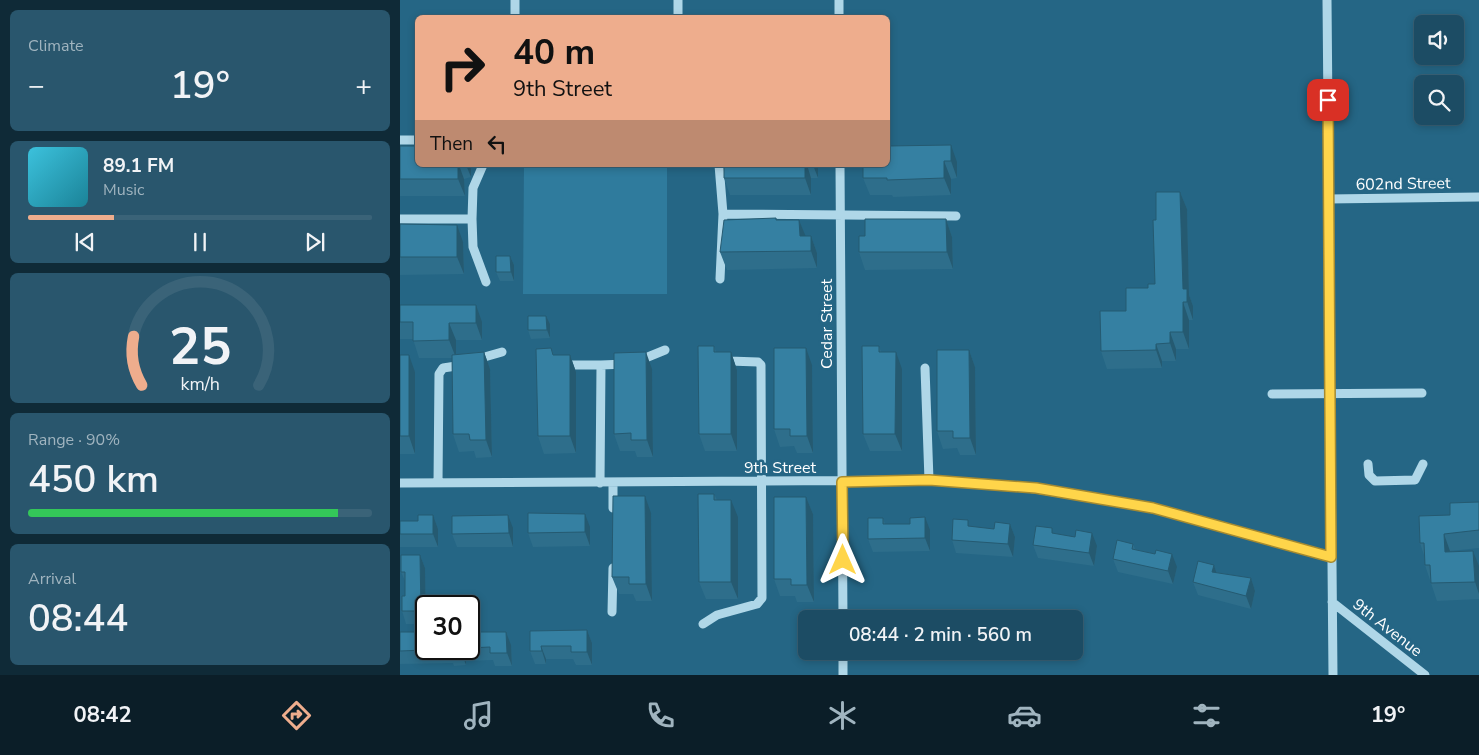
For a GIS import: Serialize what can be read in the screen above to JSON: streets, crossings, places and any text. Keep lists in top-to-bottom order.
{
  "streets": {
    "street": [
      "602nd Street",
      "Cedar Street",
      "9th Street",
      "9th Avenue"
    ]
  },
  "crossings": [
    ["Cedar Street", "9th Street"]
  ],
  "page": {
    "tile": [
      "Climate",
      ["Range · 90%", "450 km"],
      ["Arrival", "08:44"]
    ],
    "turn": ["40 m", "9th Street"],
    "heat": ["−", "19°", "+"],
    "then": "Then",
    "song": ["89.1 FM", "Music"],
    "limit": "30",
    "trip": "08:44 · 2 min · 560 m",
    "tabs": ["08:42", "19°"],
    "gauge": ["25", "km/h"]
  }
}
